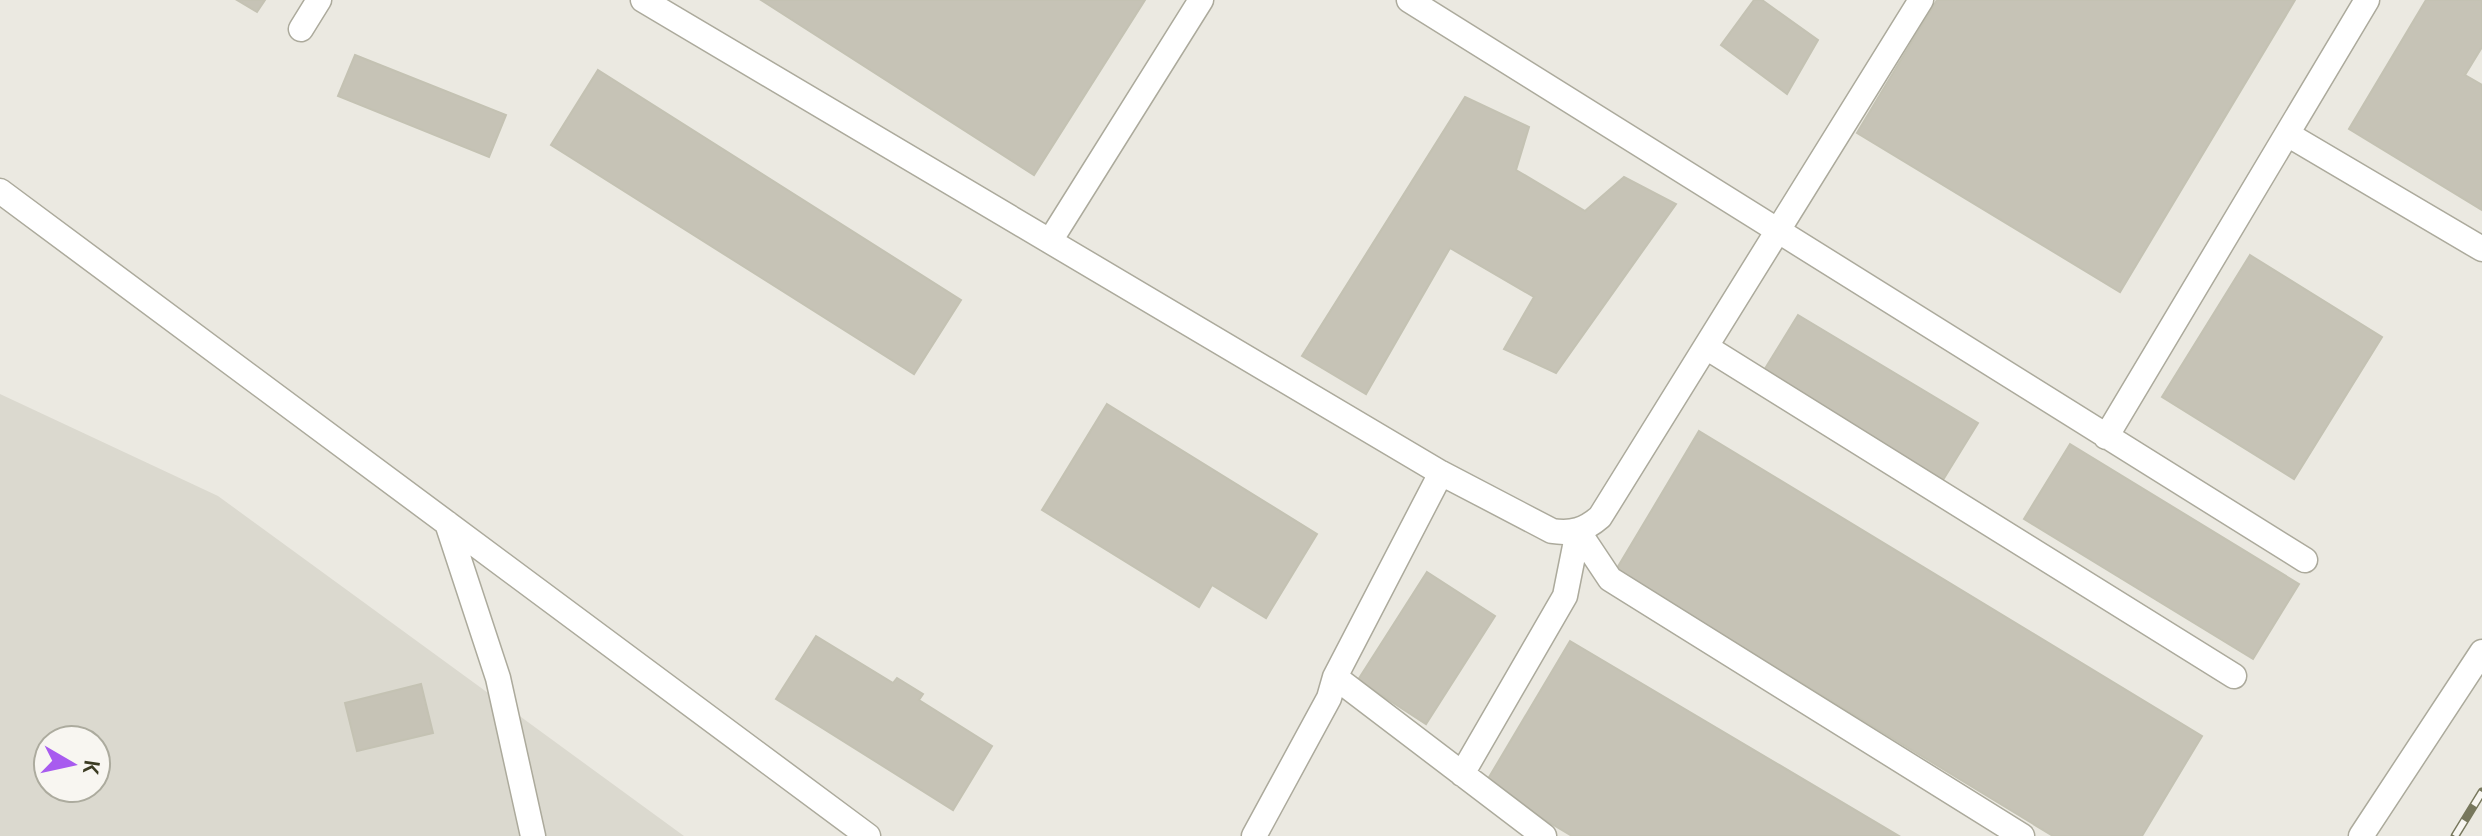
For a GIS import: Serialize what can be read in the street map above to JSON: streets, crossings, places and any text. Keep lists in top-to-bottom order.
{
  "north": "right"
}
